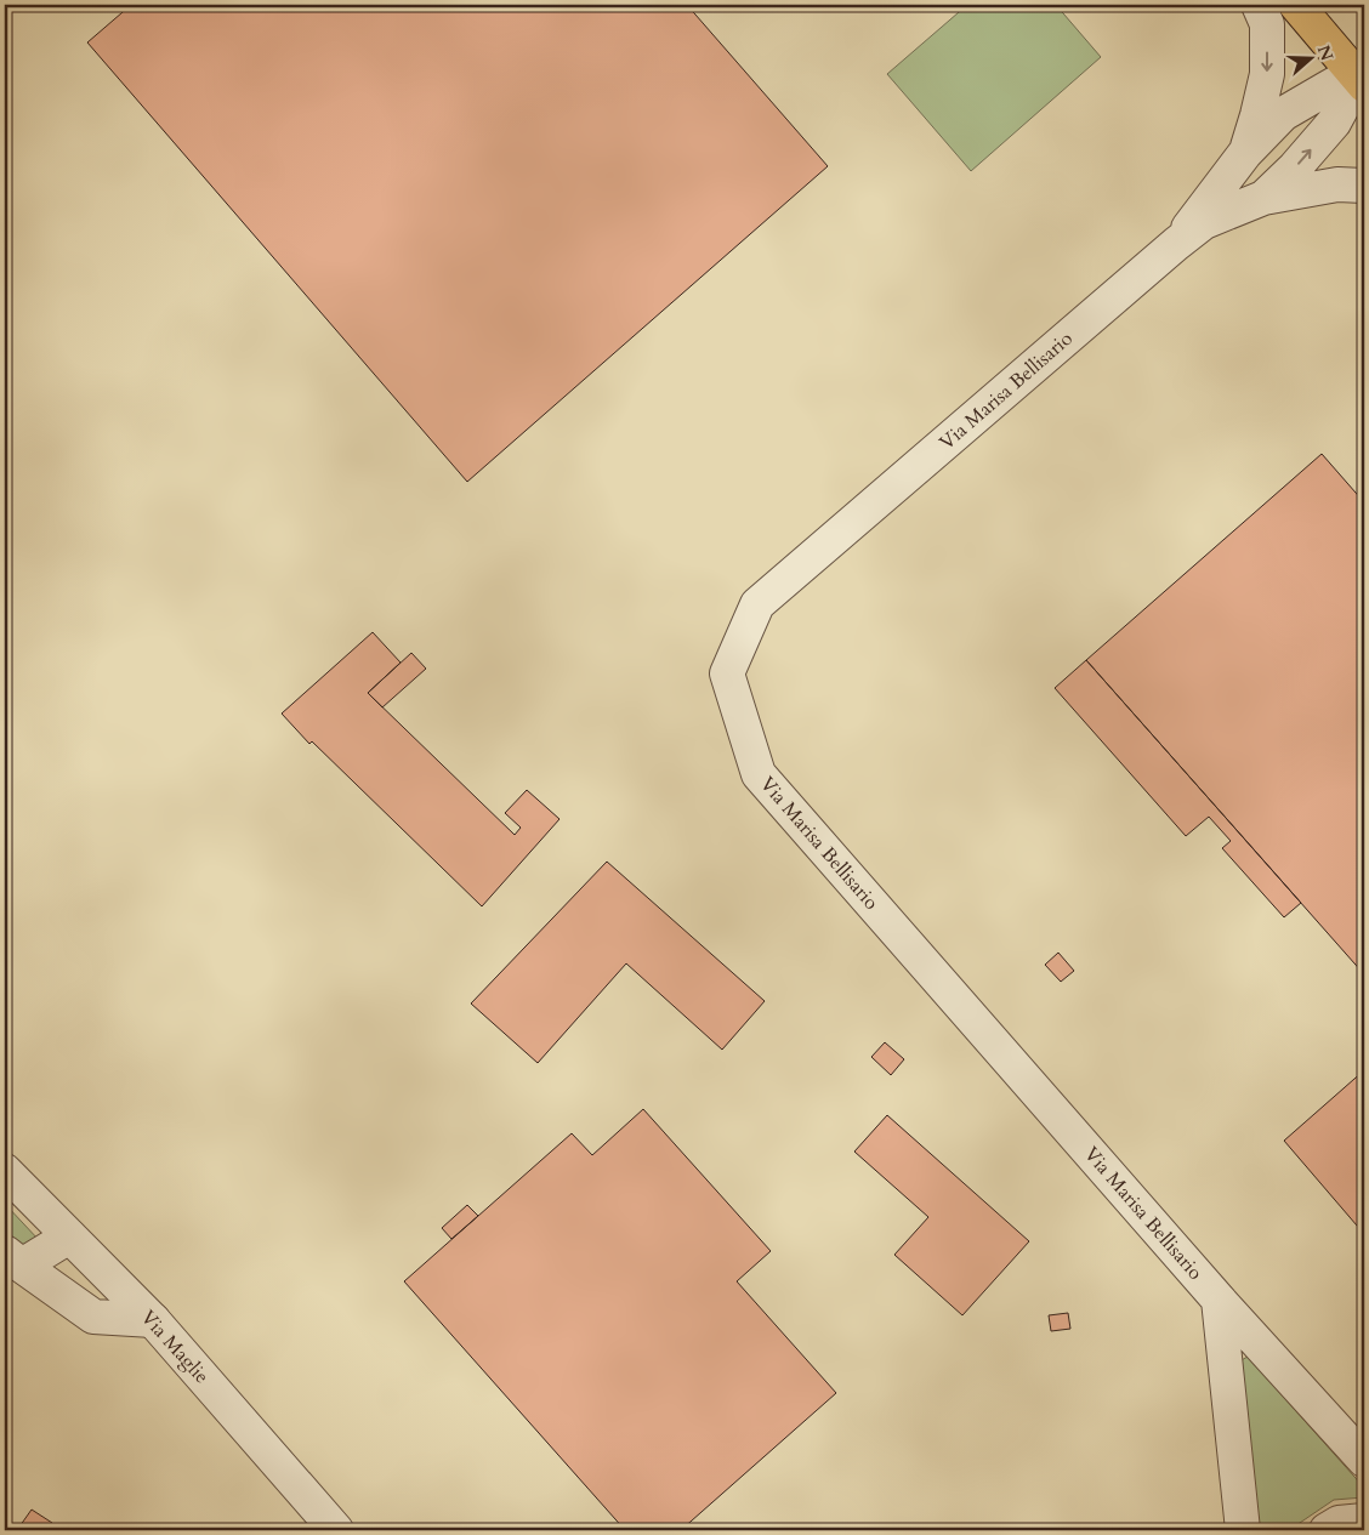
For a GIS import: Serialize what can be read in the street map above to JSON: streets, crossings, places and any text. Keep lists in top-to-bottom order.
{
  "streets": {
    "street": ["Via Marisa Bellisario", "Via Maglie"]
  },
  "north": "right"
}
